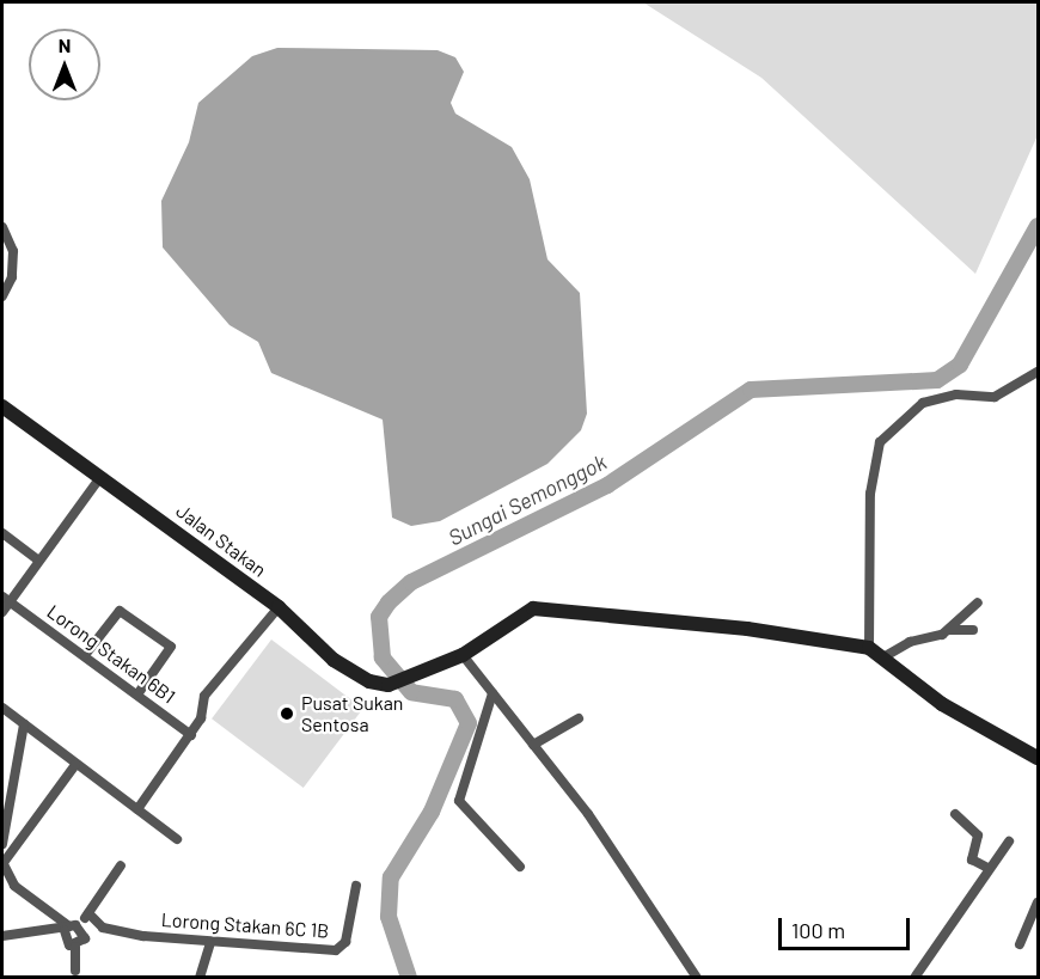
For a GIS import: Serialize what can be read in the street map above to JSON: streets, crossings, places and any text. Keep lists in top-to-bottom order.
{
  "streets": {
    "main road": ["Jalan Stakan"],
    "street": ["Lorong Stakan 6B1", "Lorong Stakan 6C 1B"]
  },
  "water": ["Sungai Semonggok"],
  "places": ["Pusat Sukan Sentosa"],
  "scale_bar": "100 m",
  "north": "top"
}
